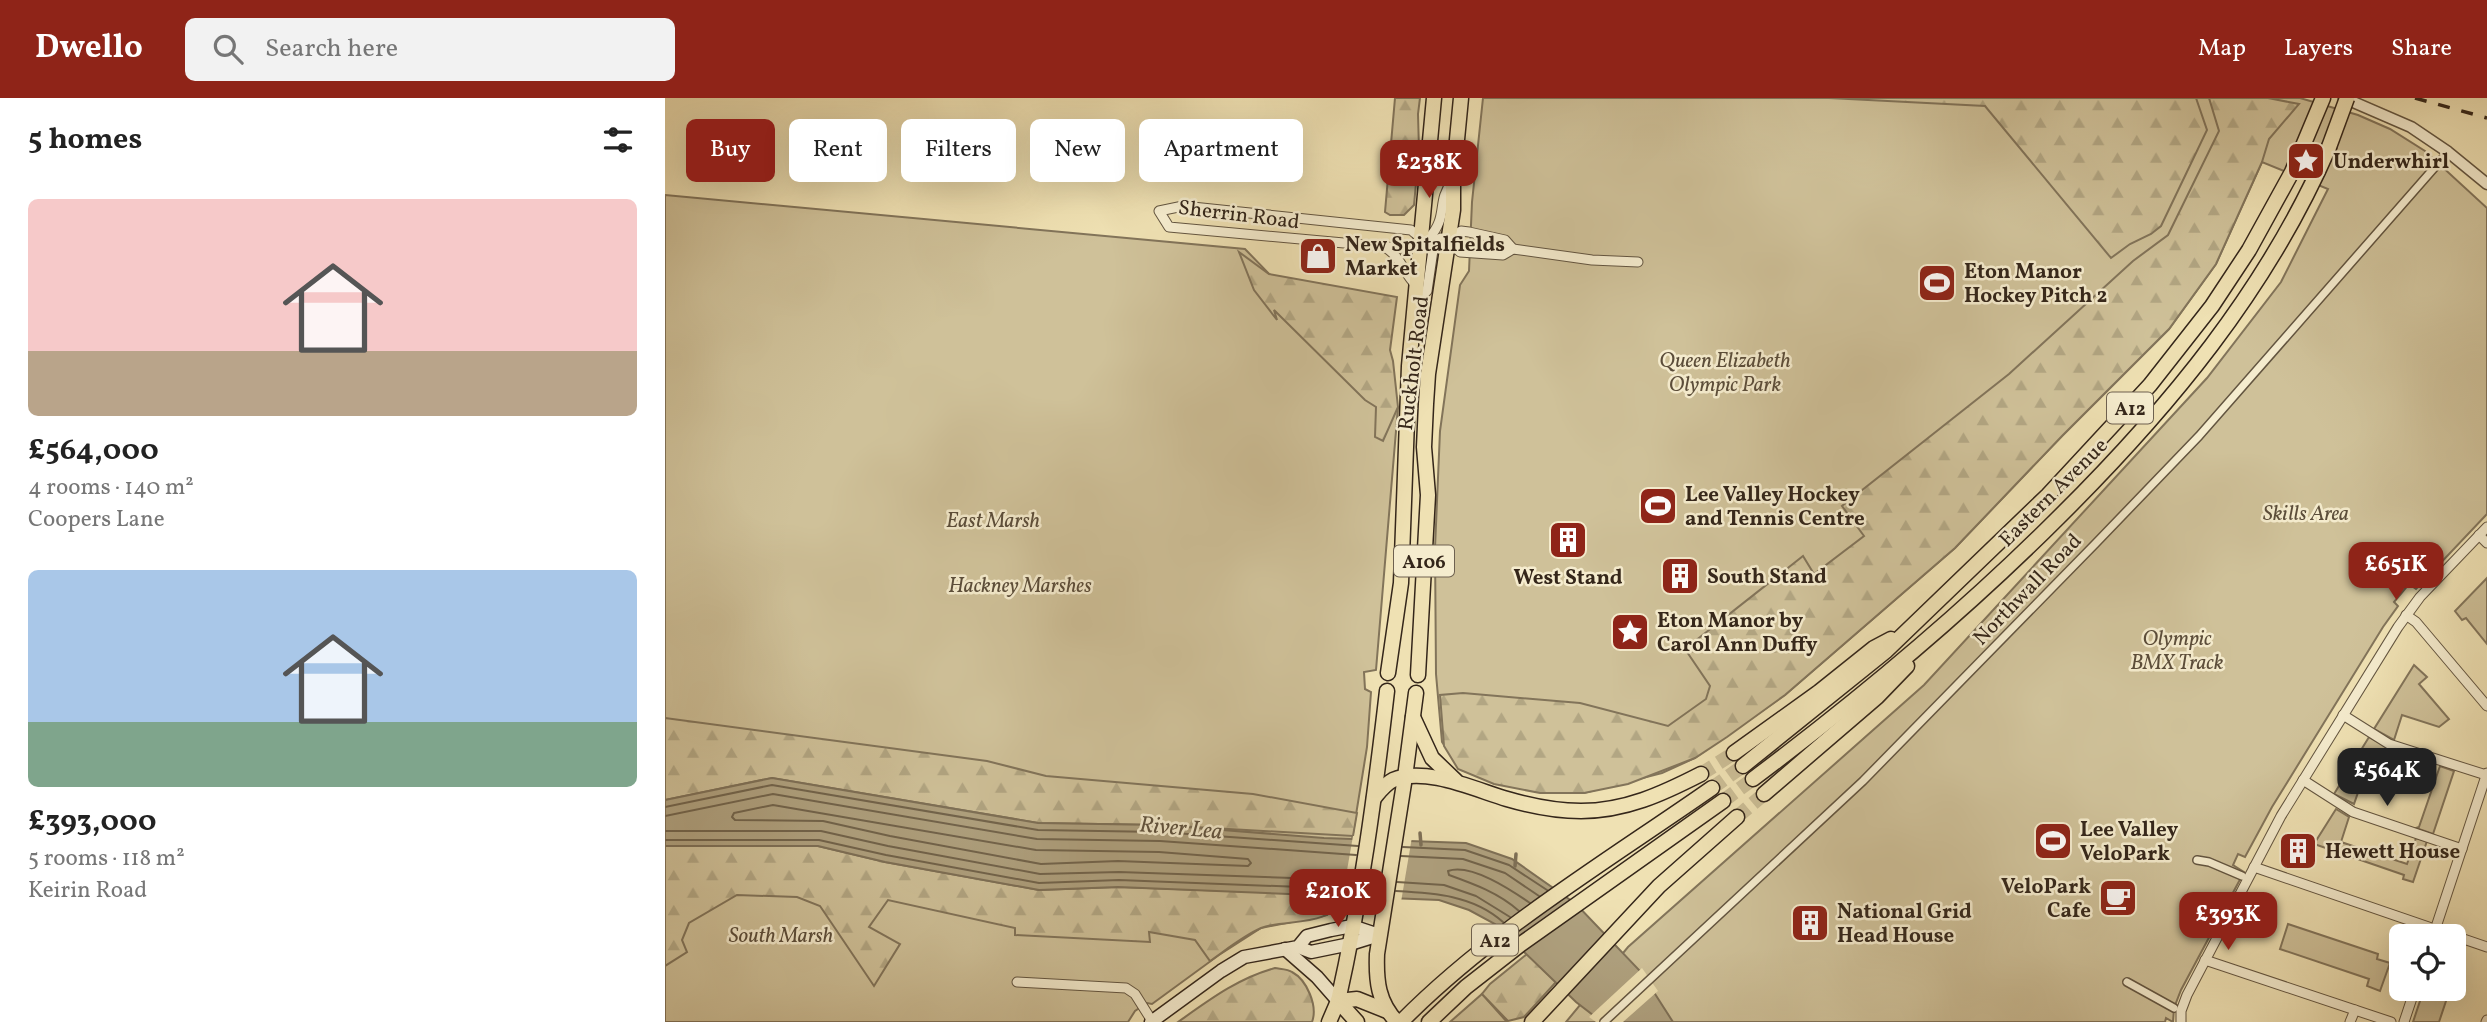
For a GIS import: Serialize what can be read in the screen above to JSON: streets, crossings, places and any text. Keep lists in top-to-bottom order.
{
  "streets": {
    "main road": [
      "Ruckholt Road",
      "A12",
      "Eastern Avenue",
      "A106"
    ],
    "street": ["Sherrin Road", "Northwall Road"]
  },
  "crossings": [
    ["Sherrin Road", "Ruckholt Road"],
    ["A12", "Eastern Avenue"]
  ],
  "water": ["River Lea"],
  "parks": [
    "Queen Elizabeth Olympic Park",
    "Skills Area",
    "East Marsh",
    "Hackney Marshes",
    "Olympic BMX Track",
    "South Marsh"
  ],
  "places": {
    "place": ["Underwhirl", "Eton Manor by Carol Ann Duffy"],
    "shop": ["New Spitalfields Market"],
    "sports": ["Eton Manor Hockey Pitch 2", "Lee Valley Hockey and Tennis Centre", "Lee Valley VeloPark"],
    "building": [
      "West Stand",
      "South Stand",
      "Hewett House",
      "National Grid Head House"
    ],
    "cafe": ["VeloPark Cafe"]
  },
  "page": {
    "header": "Dwello",
    "search": "Search here",
    "nav": ["Map", "Layers", "Share"],
    "heading": "5 homes",
    "chip": [
      "Buy",
      "Rent",
      "Filters",
      "New",
      "Apartment"
    ],
    "price": [
      "£238K",
      "£651K",
      "£564K",
      "£210K",
      "£393K"
    ],
    "list": [
      {
        "name": "£564,000",
        "note": "4 rooms · 140 m² · Coopers Lane"
      },
      {
        "name": "£393,000",
        "note": "5 rooms · 118 m² · Keirin Road"
      }
    ]
  }
}
